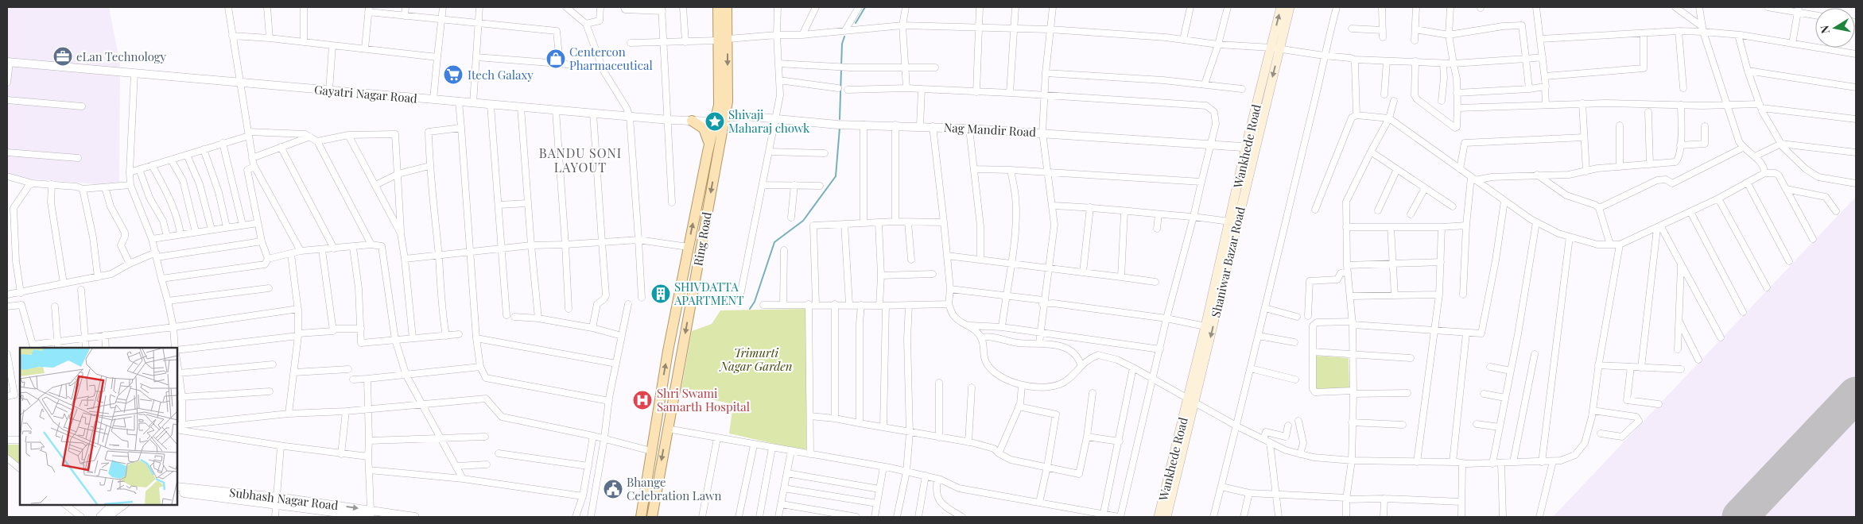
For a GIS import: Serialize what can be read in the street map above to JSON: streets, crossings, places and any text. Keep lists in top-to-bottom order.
{
  "streets": {
    "main road": ["Wankhede Road", "Ring Road", "Shaniwar Bazar Road"],
    "street": ["Gayatri Nagar Road", "Nag Mandir Road", "Subhash Nagar Road"]
  },
  "crossings": [
    ["Gayatri Nagar Road", "Nag Mandir Road"],
    ["Gayatri Nagar Road", "Ring Road"],
    ["Nag Mandir Road", "Wankhede Road"],
    ["Nag Mandir Road", "Ring Road"],
    ["Nag Mandir Road", "Shaniwar Bazar Road"],
    ["Wankhede Road", "Shaniwar Bazar Road"]
  ],
  "one_way": ["Shaniwar Bazar Road"],
  "districts": ["BANDU SONI LAYOUT"],
  "parks": ["Trimurti Nagar Garden"],
  "places": {
    "office": ["eLan Technology"],
    "shop": ["Centercon Pharmaceutical"],
    "supermarket": ["Itech Galaxy"],
    "place": ["Shivaji Maharaj chowk"],
    "building": ["SHIVDATTA APARTMENT"],
    "hospital": ["Shri Swami Samarth Hospital"],
    "public building": ["Bhange Celebration Lawn"]
  },
  "north": "left"
}
